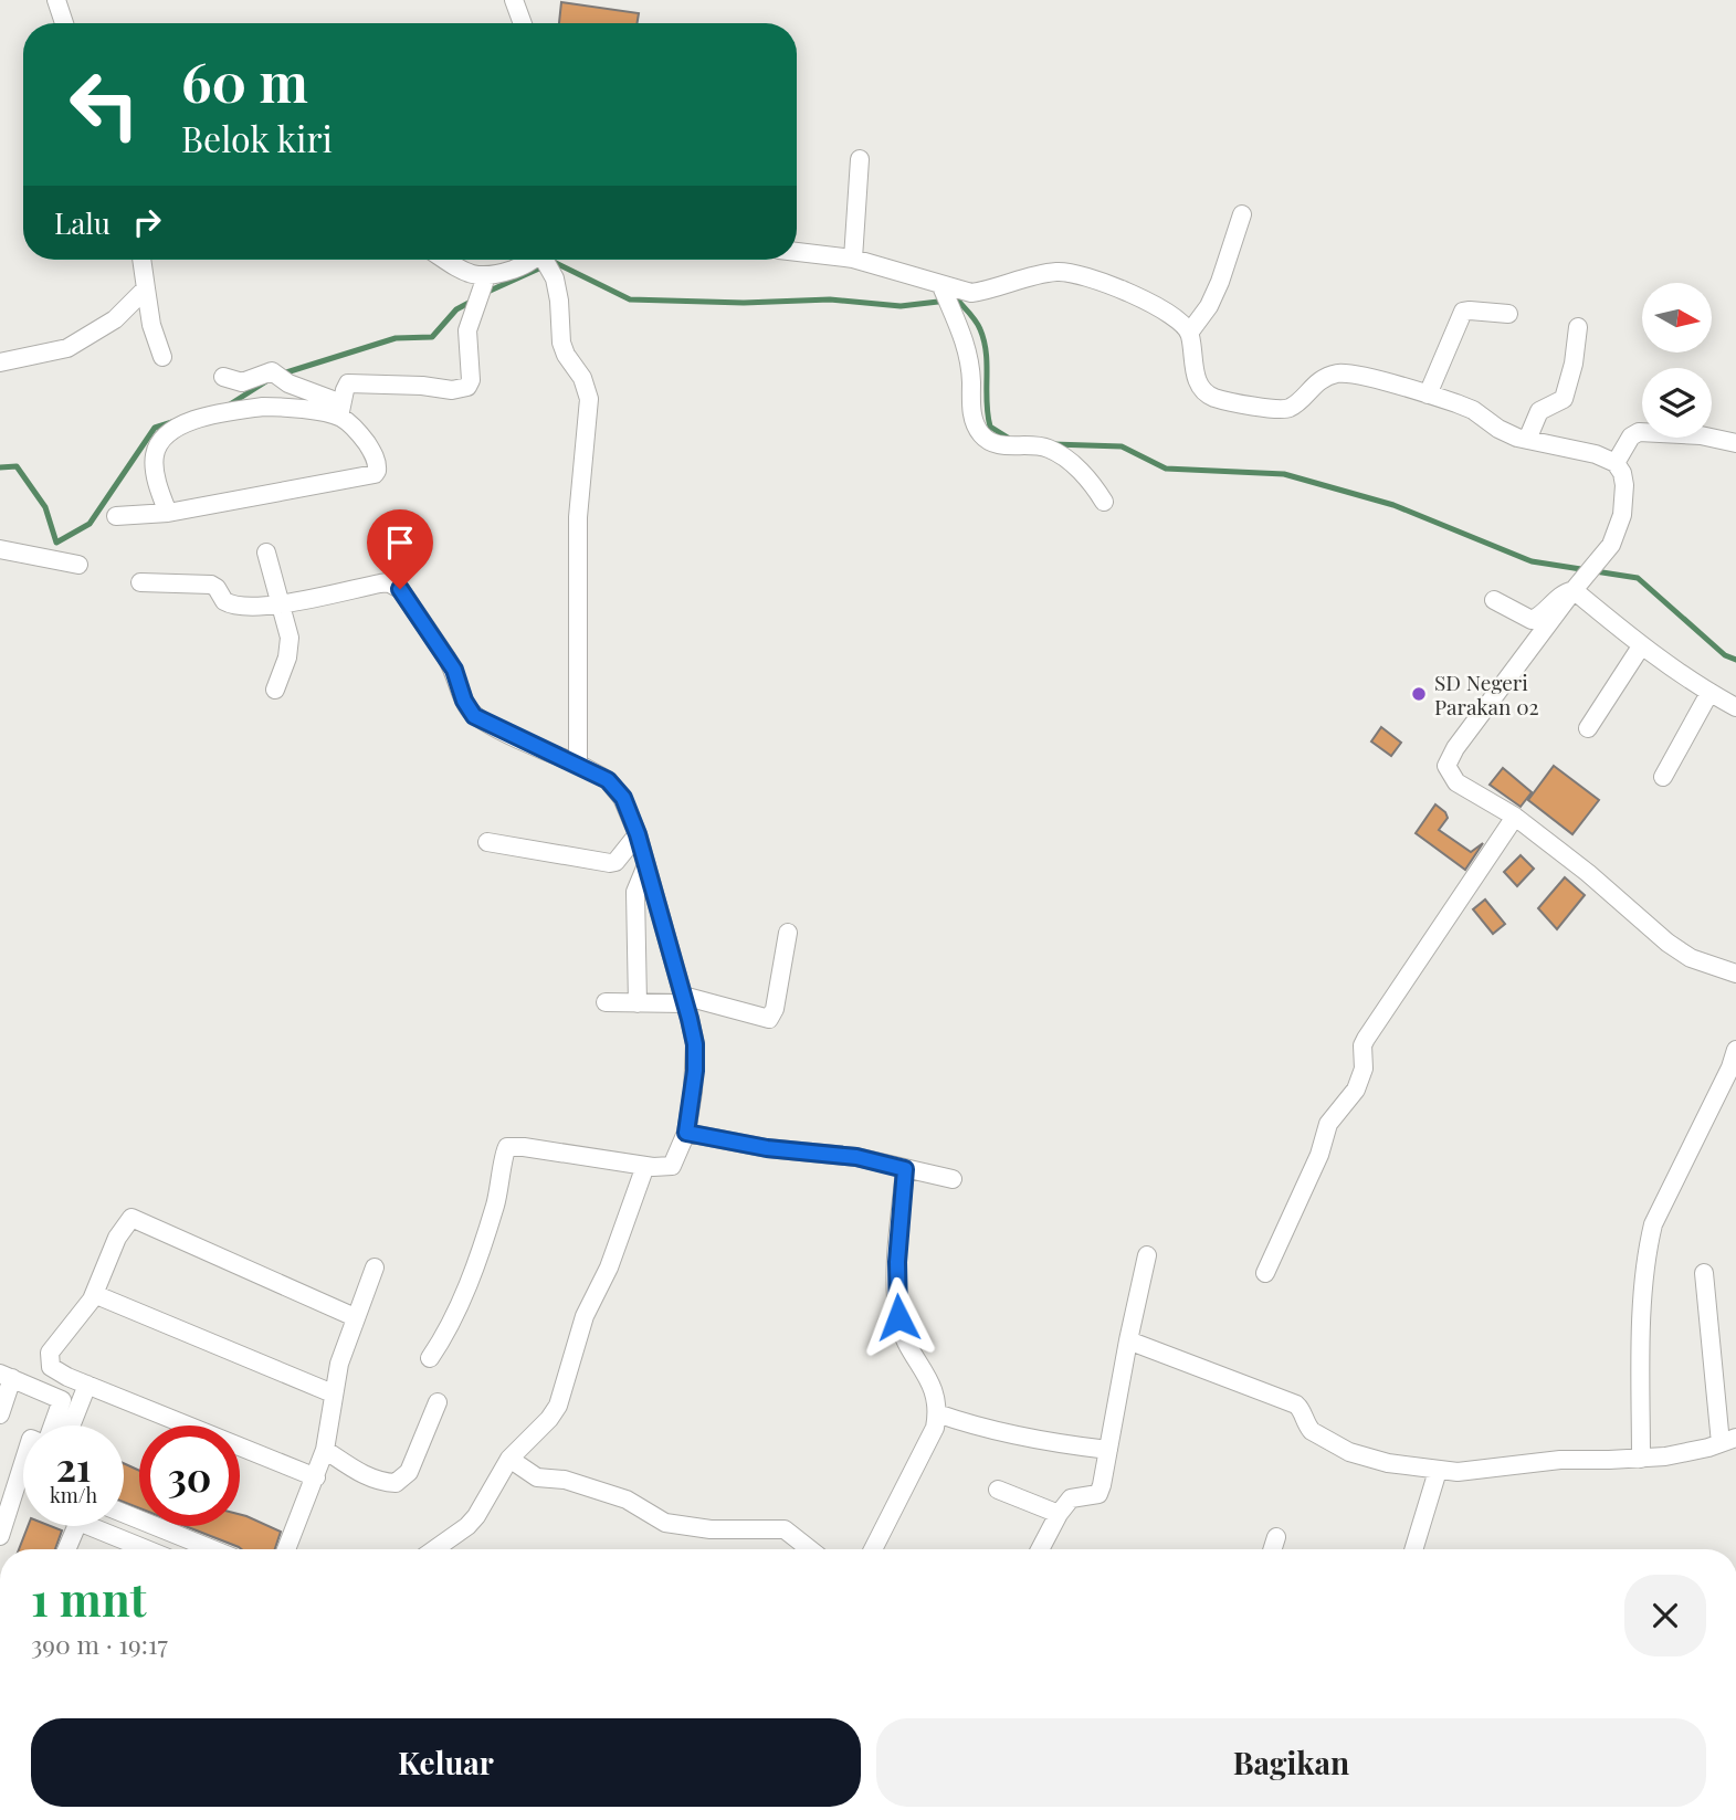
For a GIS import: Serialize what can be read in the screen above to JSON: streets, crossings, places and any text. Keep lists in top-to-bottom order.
{
  "places": ["SD Negeri Parakan 02"],
  "north": "right",
  "page": {
    "turn": ["60 m", "Belok kiri"],
    "then": "Lalu",
    "speed": "21 km/h",
    "limit": "30",
    "heading": ["1 mnt", "390 m · 19:17"],
    "buttons": ["Keluar", "Bagikan"]
  }
}
